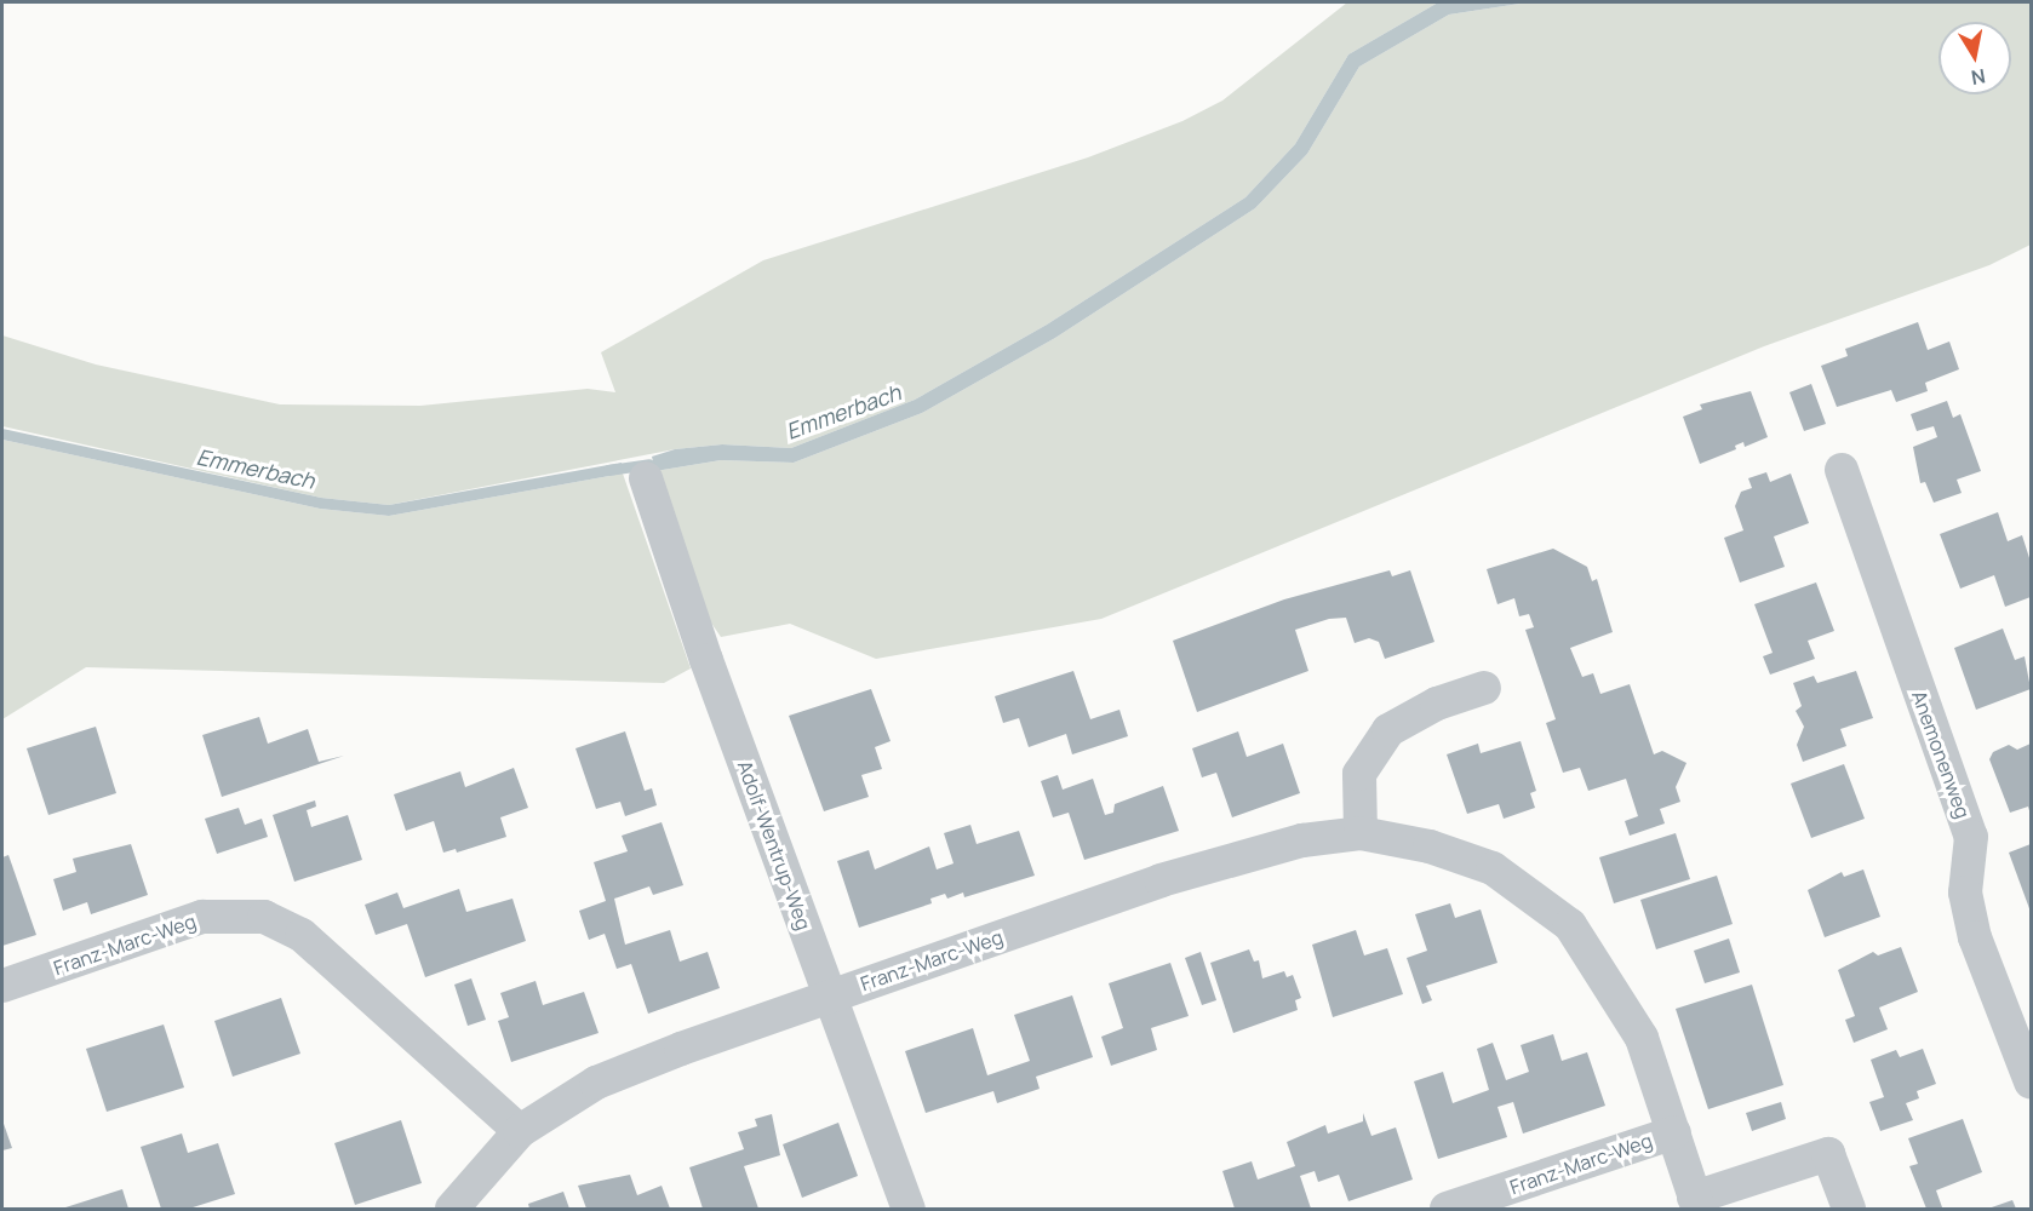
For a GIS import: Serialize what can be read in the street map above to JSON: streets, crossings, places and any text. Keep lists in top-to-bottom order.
{
  "streets": {
    "street": ["Anemonenweg", "Adolf-Wentrup-Weg", "Franz-Marc-Weg"]
  },
  "crossings": [
    ["Adolf-Wentrup-Weg", "Franz-Marc-Weg"]
  ],
  "water": ["Emmerbach"],
  "north": "bottom"
}
